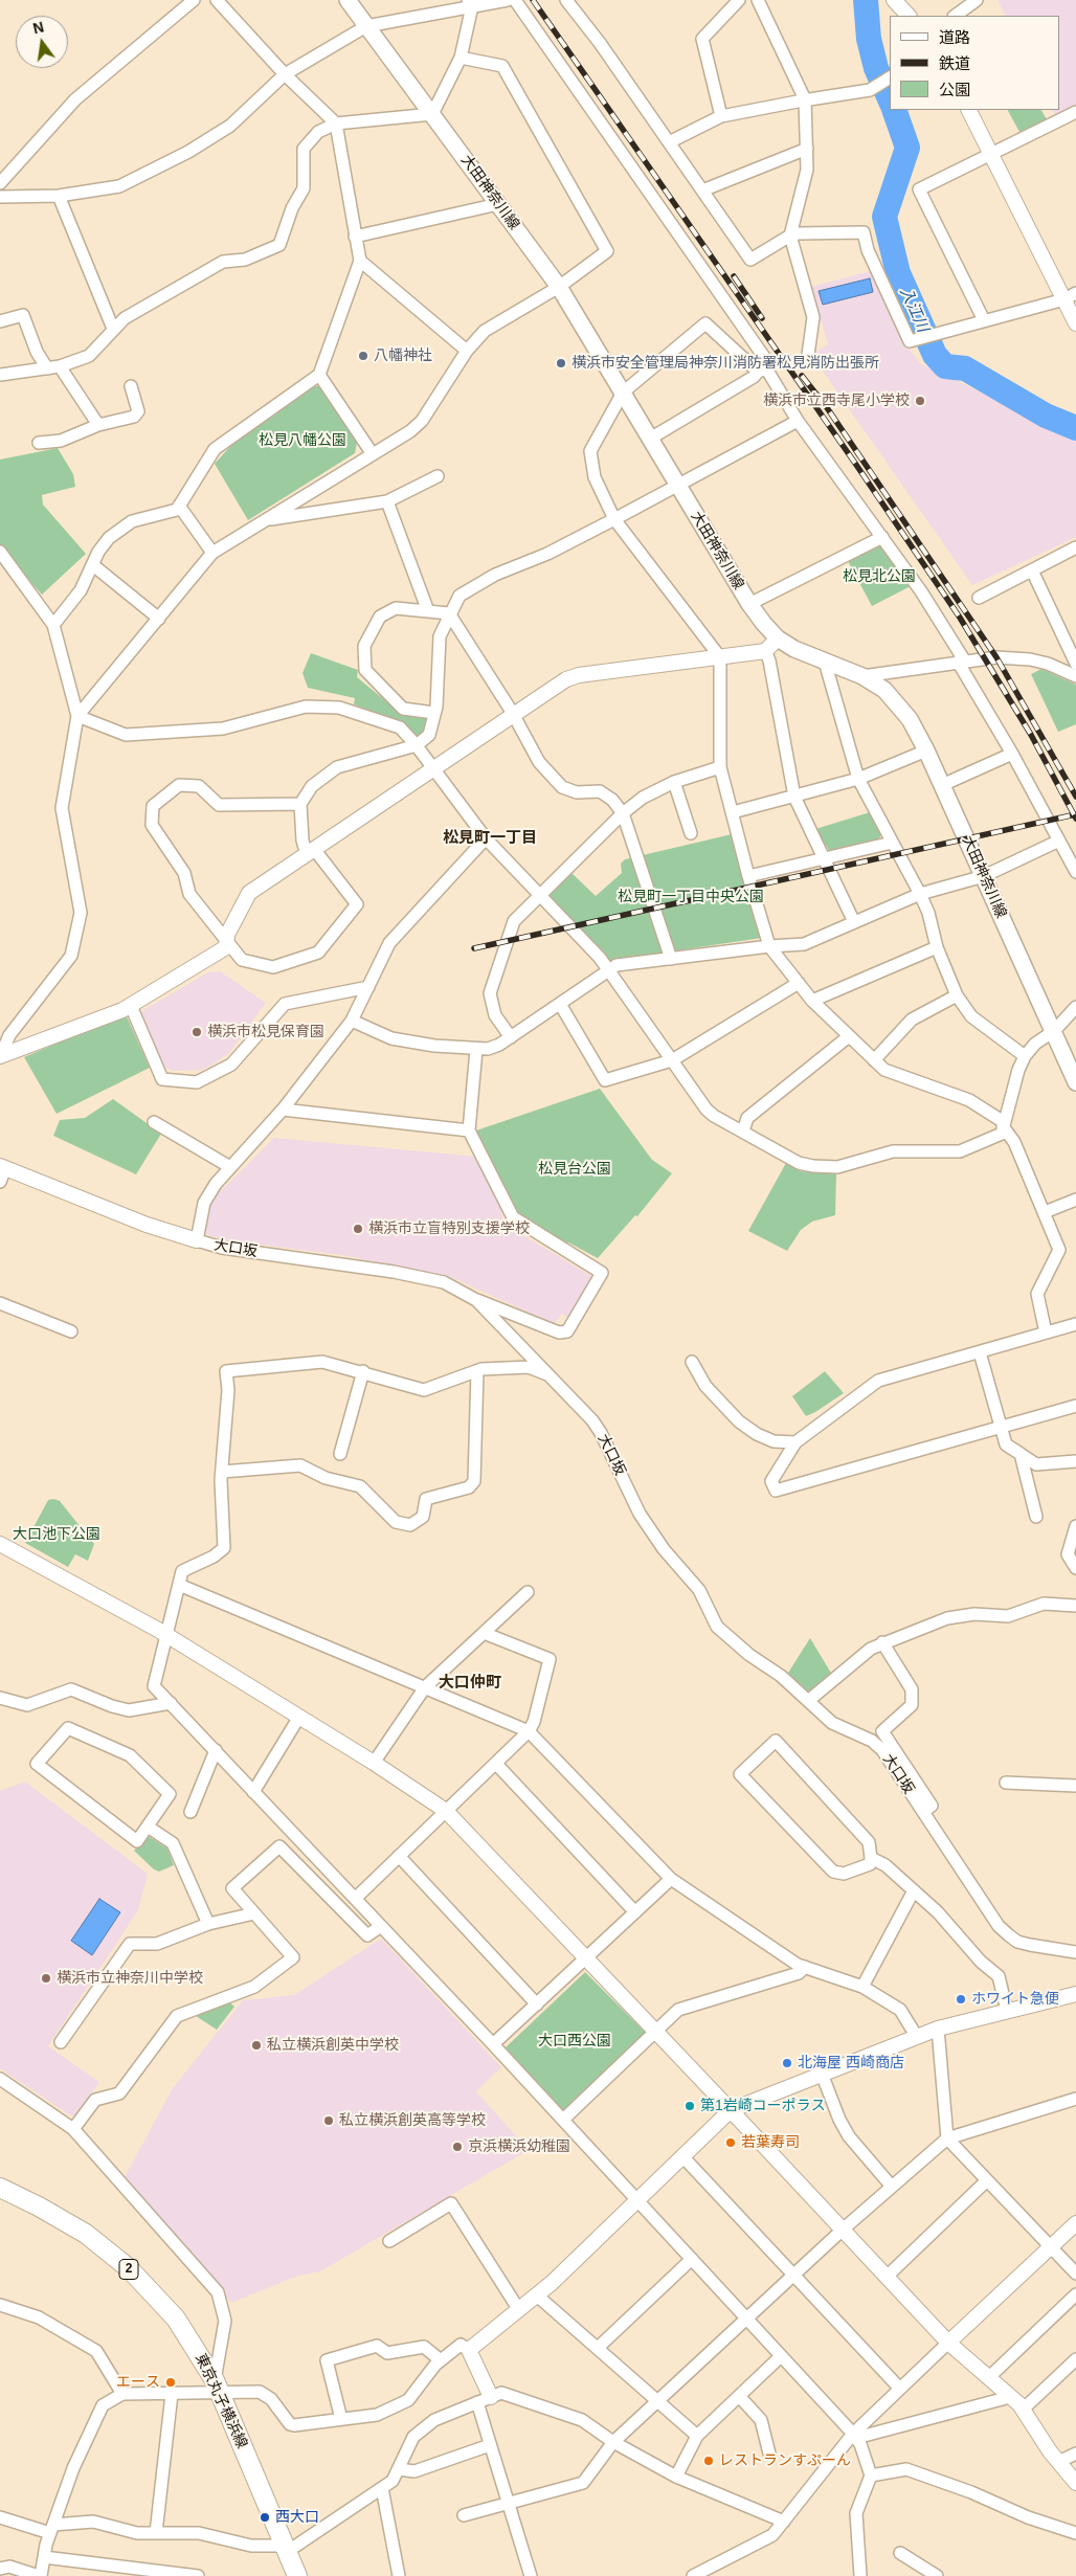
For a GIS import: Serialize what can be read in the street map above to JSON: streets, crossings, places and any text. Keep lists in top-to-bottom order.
{
  "streets": {
    "main road": ["大田神奈川線", "2", "東京丸子横浜線"],
    "street": ["大口坂"]
  },
  "districts": ["松見町一丁目", "大口仲町"],
  "water": ["入江川"],
  "parks": [
    "松見八幡公園",
    "松見北公園",
    "松見町一丁目中央公園",
    "松見台公園",
    "大口池下公園",
    "大口西公園"
  ],
  "places": [
    "八幡神社",
    "横浜市安全管理局神奈川消防署松見消防出張所",
    "横浜市立西寺尾小学校",
    "横浜市松見保育園",
    "横浜市立盲特別支援学校",
    "横浜市立神奈川中学校",
    "ホワイト急便",
    "私立横浜創英中学校",
    "北海屋 西崎商店",
    "第1岩崎コーポラス",
    "私立横浜創英高等学校",
    "若葉寿司",
    "京浜横浜幼稚園",
    "エース",
    "レストランすぷーん",
    "西大口"
  ],
  "legend": ["道路", "鉄道", "公園"],
  "north": "top"
}
